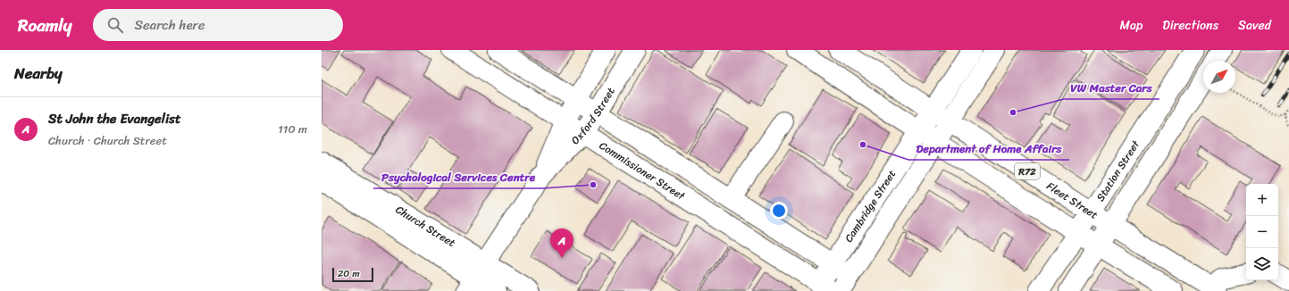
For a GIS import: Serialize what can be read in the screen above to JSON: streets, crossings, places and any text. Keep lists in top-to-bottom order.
{
  "streets": {
    "street": [
      "Oxford Street",
      "Commissioner Street",
      "R72",
      "Station Street",
      "Fleet Street",
      "Cambridge Street",
      "Church Street"
    ]
  },
  "crossings": [
    ["Oxford Street", "Commissioner Street"],
    ["Oxford Street", "Church Street"],
    ["Commissioner Street", "Cambridge Street"],
    ["R72", "Station Street"],
    ["R72", "Cambridge Street"],
    ["Station Street", "Fleet Street"],
    ["Fleet Street", "Cambridge Street"]
  ],
  "places": ["VW Master Cars", "Department of Home Affairs", "Psychological Services Centre"],
  "scale_bar": "20 m",
  "north": "top right",
  "page": {
    "header": "Roamly",
    "search": "Search here",
    "nav": ["Map", "Directions", "Saved"],
    "heading": "Nearby",
    "list": [
      {
        "mark": "A",
        "name": "St John the Evangelist",
        "note": "Church · Church Street",
        "value": "110 m"
      }
    ],
    "map_buttons": ["+", "−"],
    "pins": "A",
    "scale": "20 m"
  }
}
